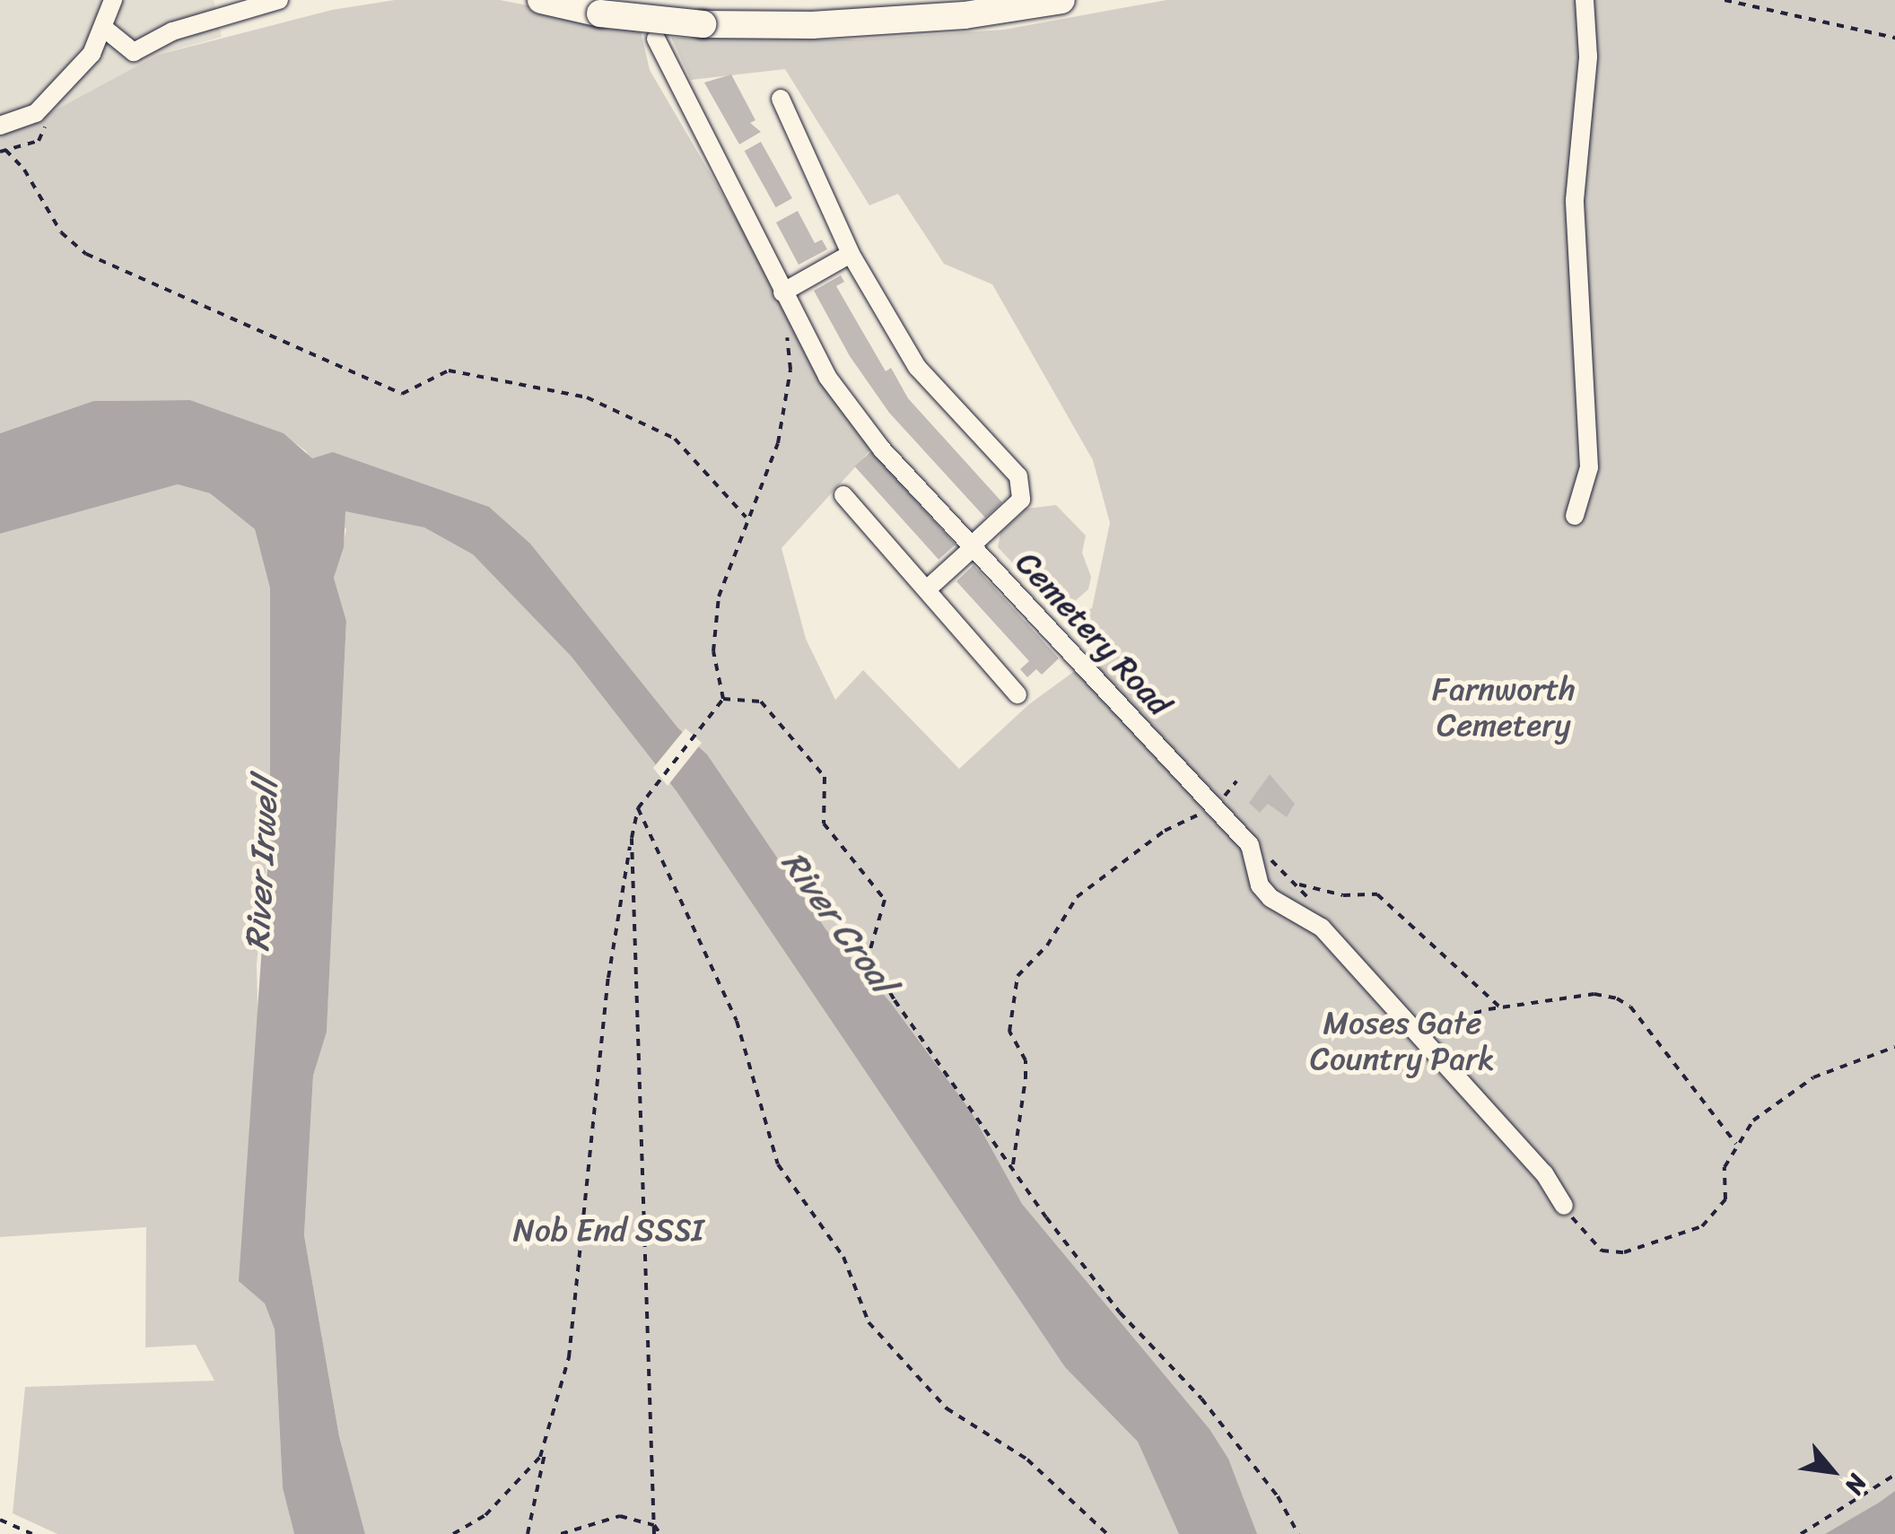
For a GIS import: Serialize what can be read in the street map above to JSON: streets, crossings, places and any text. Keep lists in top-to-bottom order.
{
  "streets": {
    "street": ["Cemetery Road"]
  },
  "water": ["River Irwell", "River Croal"],
  "parks": ["Farnworth Cemetery", "Moses Gate Country Park", "Nob End SSSI"],
  "north": "bottom right"
}
